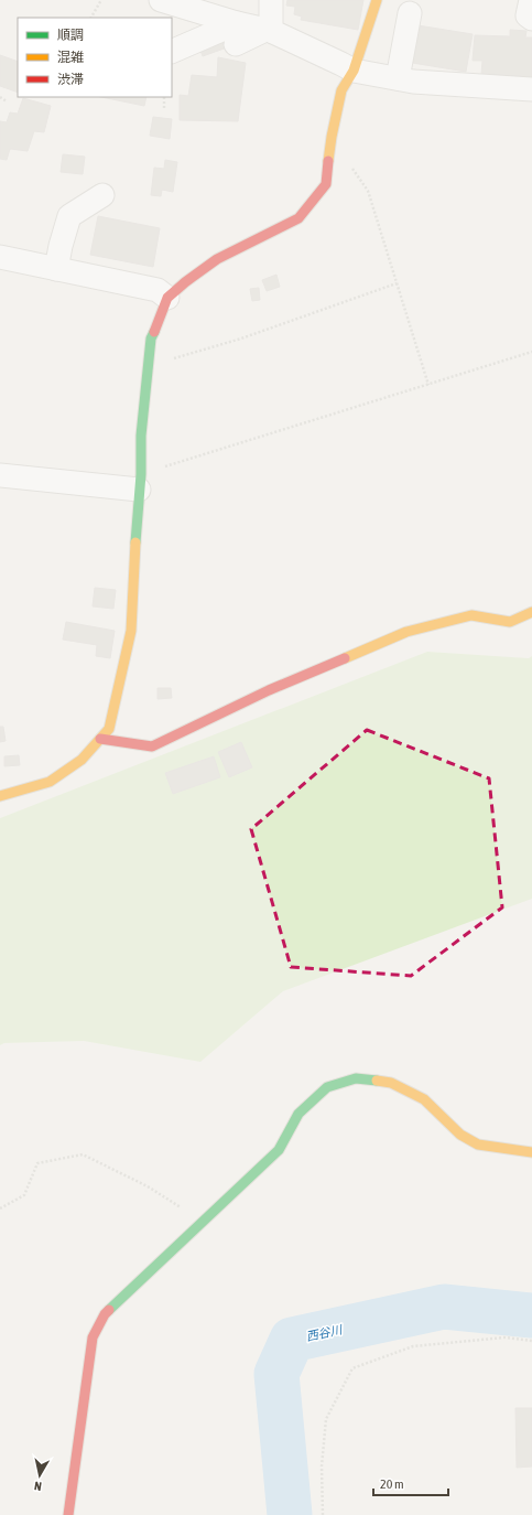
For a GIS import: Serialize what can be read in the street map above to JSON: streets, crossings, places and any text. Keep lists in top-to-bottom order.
{
  "water": ["西谷川"],
  "legend": ["順調", "混雑", "渋滞"],
  "scale_bar": "20 m",
  "north": "bottom"
}
